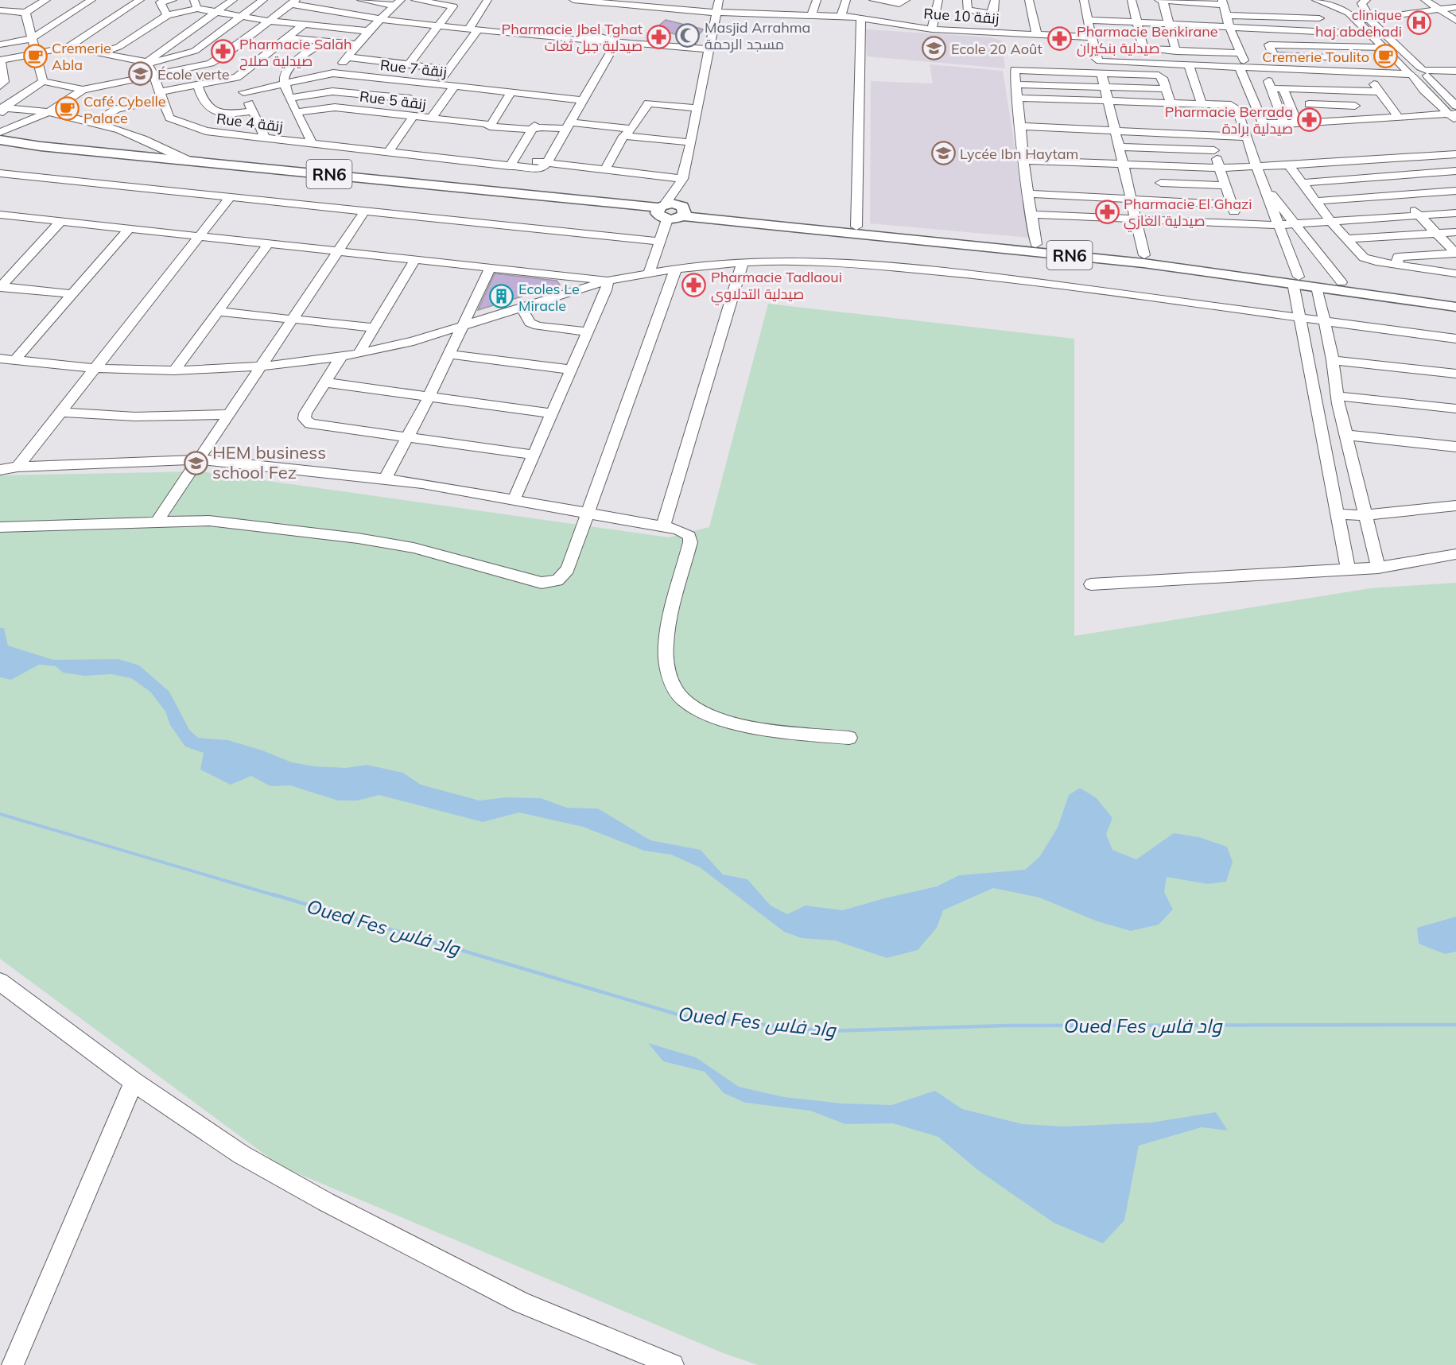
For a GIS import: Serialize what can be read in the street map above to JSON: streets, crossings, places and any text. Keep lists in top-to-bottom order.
{
  "streets": {
    "main road": ["RN6"],
    "street": [
      "Rue 10 زنقة",
      "Rue 7 زنقة",
      "Rue 5 زنقة",
      "Rue 4 زنقة"
    ]
  },
  "water": ["Oued Fes واد فاس"],
  "places": {
    "hospital": ["clinique haj abdehadi"],
    "mosque": ["Masjid Arrahma مسجد الرحمة"],
    "pharmacy": [
      "Pharmacie Jbel Tghat صيدلية جبل ثغات",
      "Pharmacie Benkirane صيدلية بنكيران",
      "Pharmacie Salah صيدلية صلاح",
      "Pharmacie Berrada صيدلية برادة",
      "Pharmacie El Ghazi صيدلية الغازي",
      "Pharmacie Tadlaoui صيدلية التدلاوي"
    ],
    "school or university": [
      "Ecole 20 Août",
      "École verte",
      "Lycée Ibn Haytam",
      "HEM business school Fez"
    ],
    "cafe": ["Cremerie Abla", "Cremerie Toulito", "Café Cybelle Palace"],
    "building": ["Ecoles Le Miracle"]
  }
}
